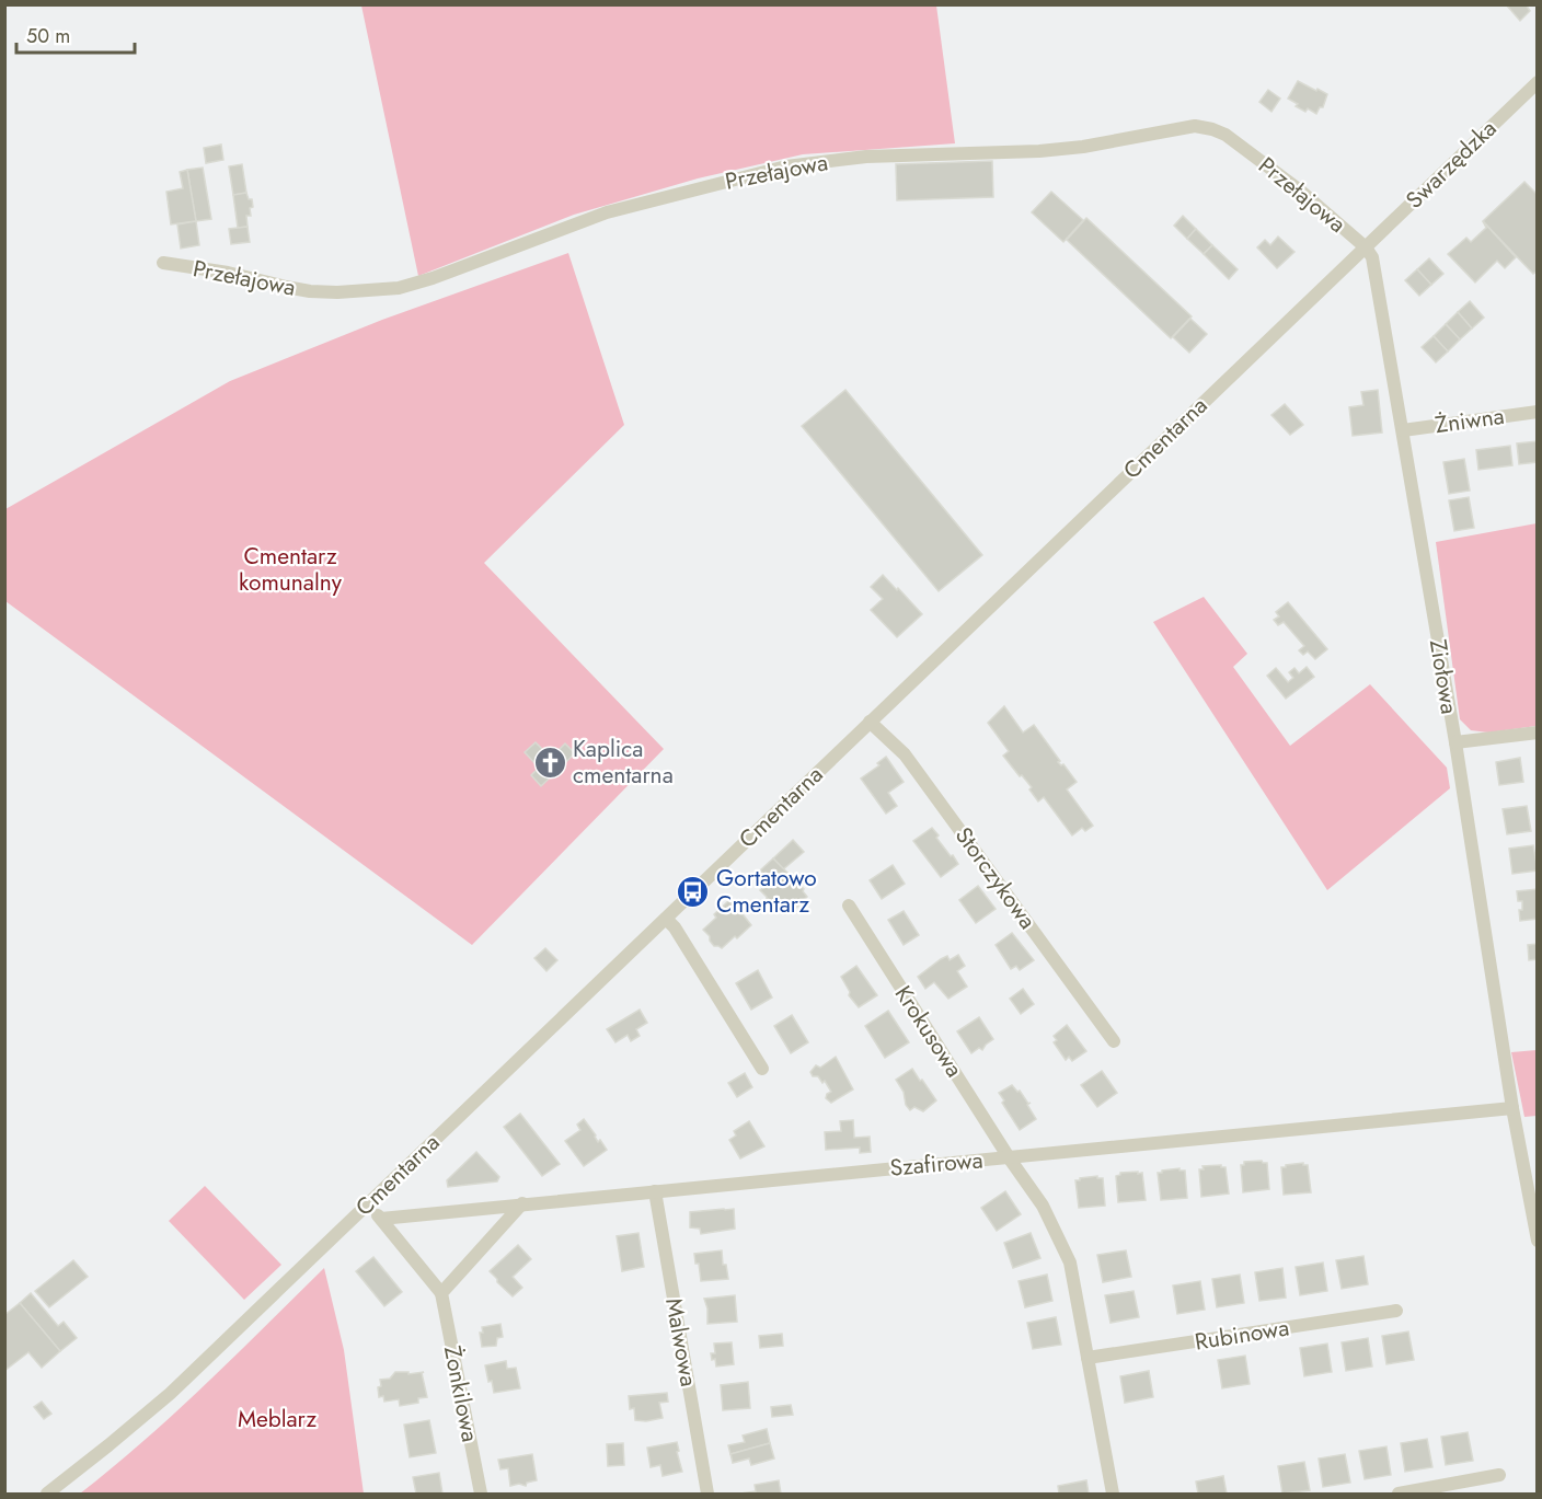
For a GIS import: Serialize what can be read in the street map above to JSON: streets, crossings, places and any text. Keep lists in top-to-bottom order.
{
  "streets": {
    "street": [
      "Swarzędzka",
      "Przełajowa",
      "Żniwna",
      "Cmentarna",
      "Ziołowa",
      "Storczykowa",
      "Krokusowa",
      "Szafirowa",
      "Rubinowa",
      "Malwowa",
      "Żonkilowa"
    ]
  },
  "crossings": [
    ["Swarzędzka", "Przełajowa"],
    ["Swarzędzka", "Cmentarna"],
    ["Swarzędzka", "Ziołowa"],
    ["Przełajowa", "Cmentarna"],
    ["Przełajowa", "Ziołowa"],
    ["Żniwna", "Ziołowa"],
    ["Cmentarna", "Ziołowa"],
    ["Cmentarna", "Storczykowa"],
    ["Ziołowa", "Szafirowa"],
    ["Krokusowa", "Szafirowa"],
    ["Szafirowa", "Malwowa"],
    ["Szafirowa", "Żonkilowa"]
  ],
  "parks": ["Cmentarz komunalny", "Meblarz"],
  "places": {
    "church": ["Kaplica cmentarna"],
    "bus stop": ["Gortatowo Cmentarz"]
  },
  "scale_bar": "50 m"
}
